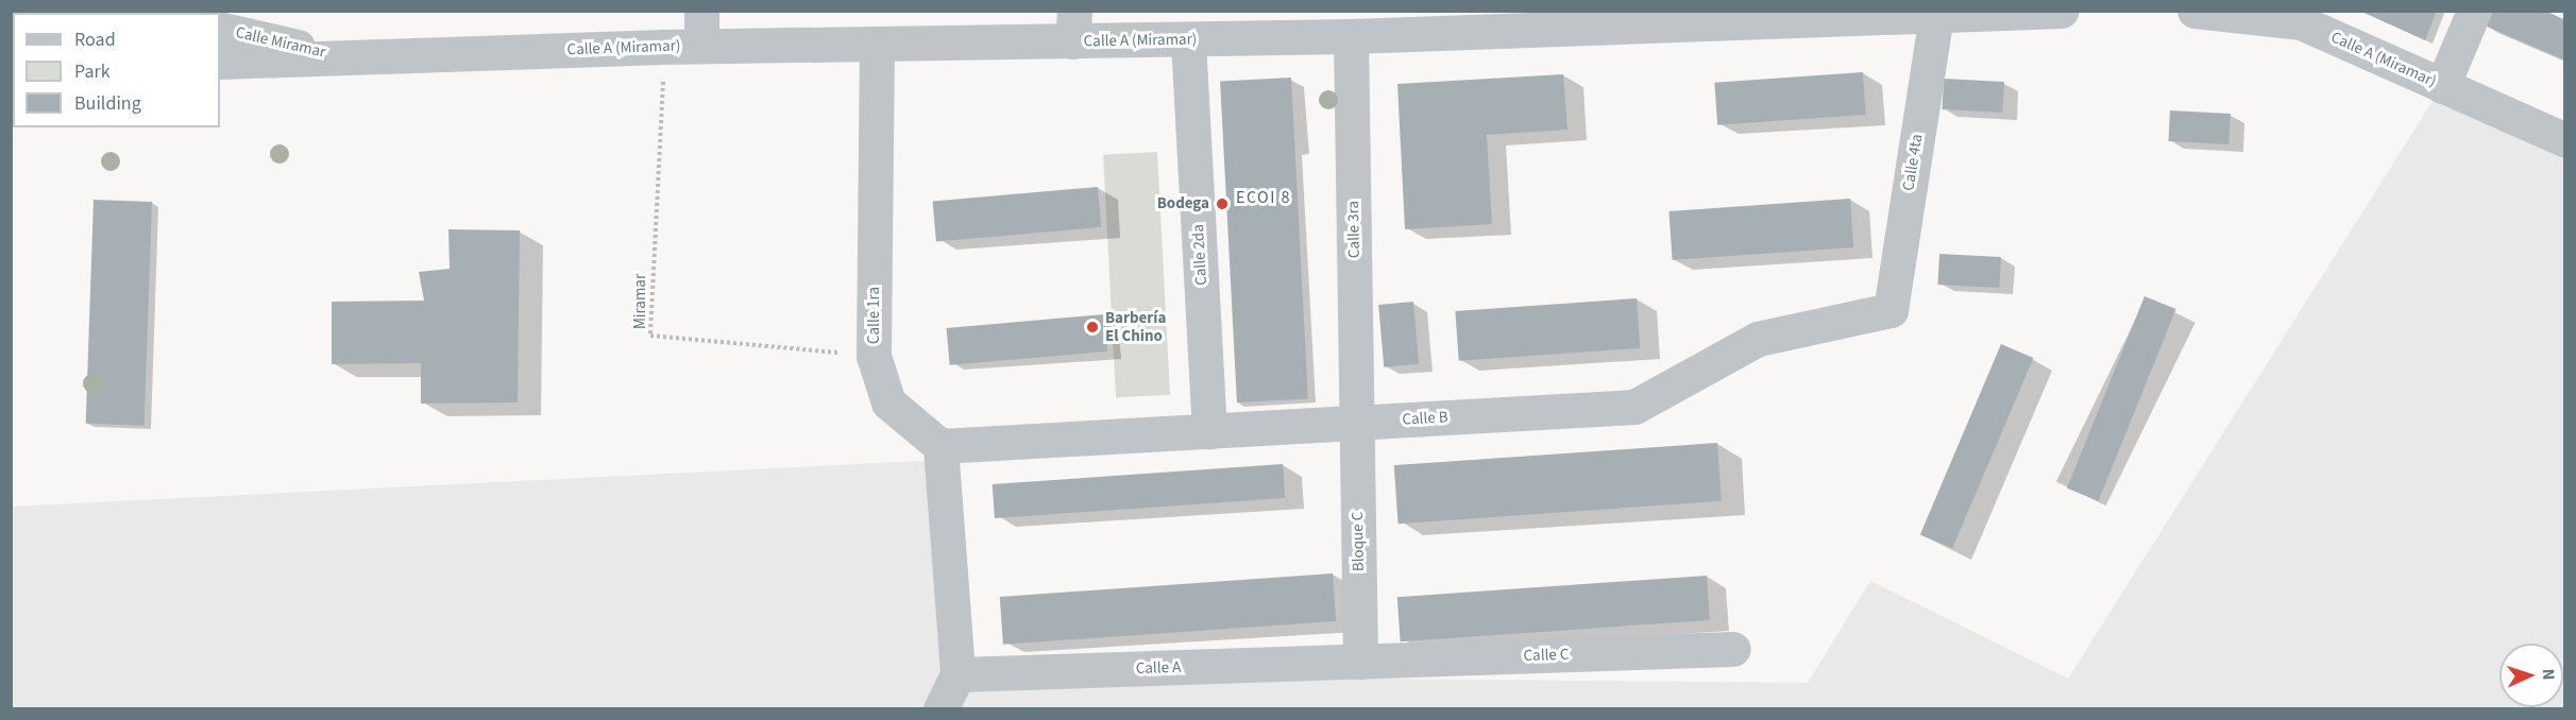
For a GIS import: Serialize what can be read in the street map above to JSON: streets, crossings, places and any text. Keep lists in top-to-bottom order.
{
  "streets": {
    "street": [
      "Calle A (Miramar)",
      "Calle Miramar",
      "Calle 4ta",
      "Calle 3ra",
      "Calle 2da",
      "Calle 1ra",
      "Calle B",
      "Bloque C",
      "Calle C",
      "Calle A"
    ],
    "path": ["Miramar"]
  },
  "crossings": [
    ["Calle A (Miramar)", "Calle Miramar"],
    ["Calle A (Miramar)", "Calle 4ta"],
    ["Calle A (Miramar)", "Calle 3ra"],
    ["Calle A (Miramar)", "Calle 2da"],
    ["Calle A (Miramar)", "Miramar"],
    ["Calle A (Miramar)", "Calle 1ra"],
    ["Calle 4ta", "Calle B"],
    ["Calle 3ra", "Calle B"],
    ["Calle 3ra", "Bloque C"],
    ["Calle 2da", "Calle B"],
    ["Miramar", "Calle 1ra"],
    ["Calle 1ra", "Calle B"],
    ["Calle B", "Bloque C"],
    ["Bloque C", "Calle C"],
    ["Bloque C", "Calle A"],
    ["Calle C", "Calle A"]
  ],
  "districts": ["ECOI 8"],
  "places": ["Bodega", "Barbería El Chino"],
  "legend": ["Road", "Park", "Building"],
  "north": "right"
}
